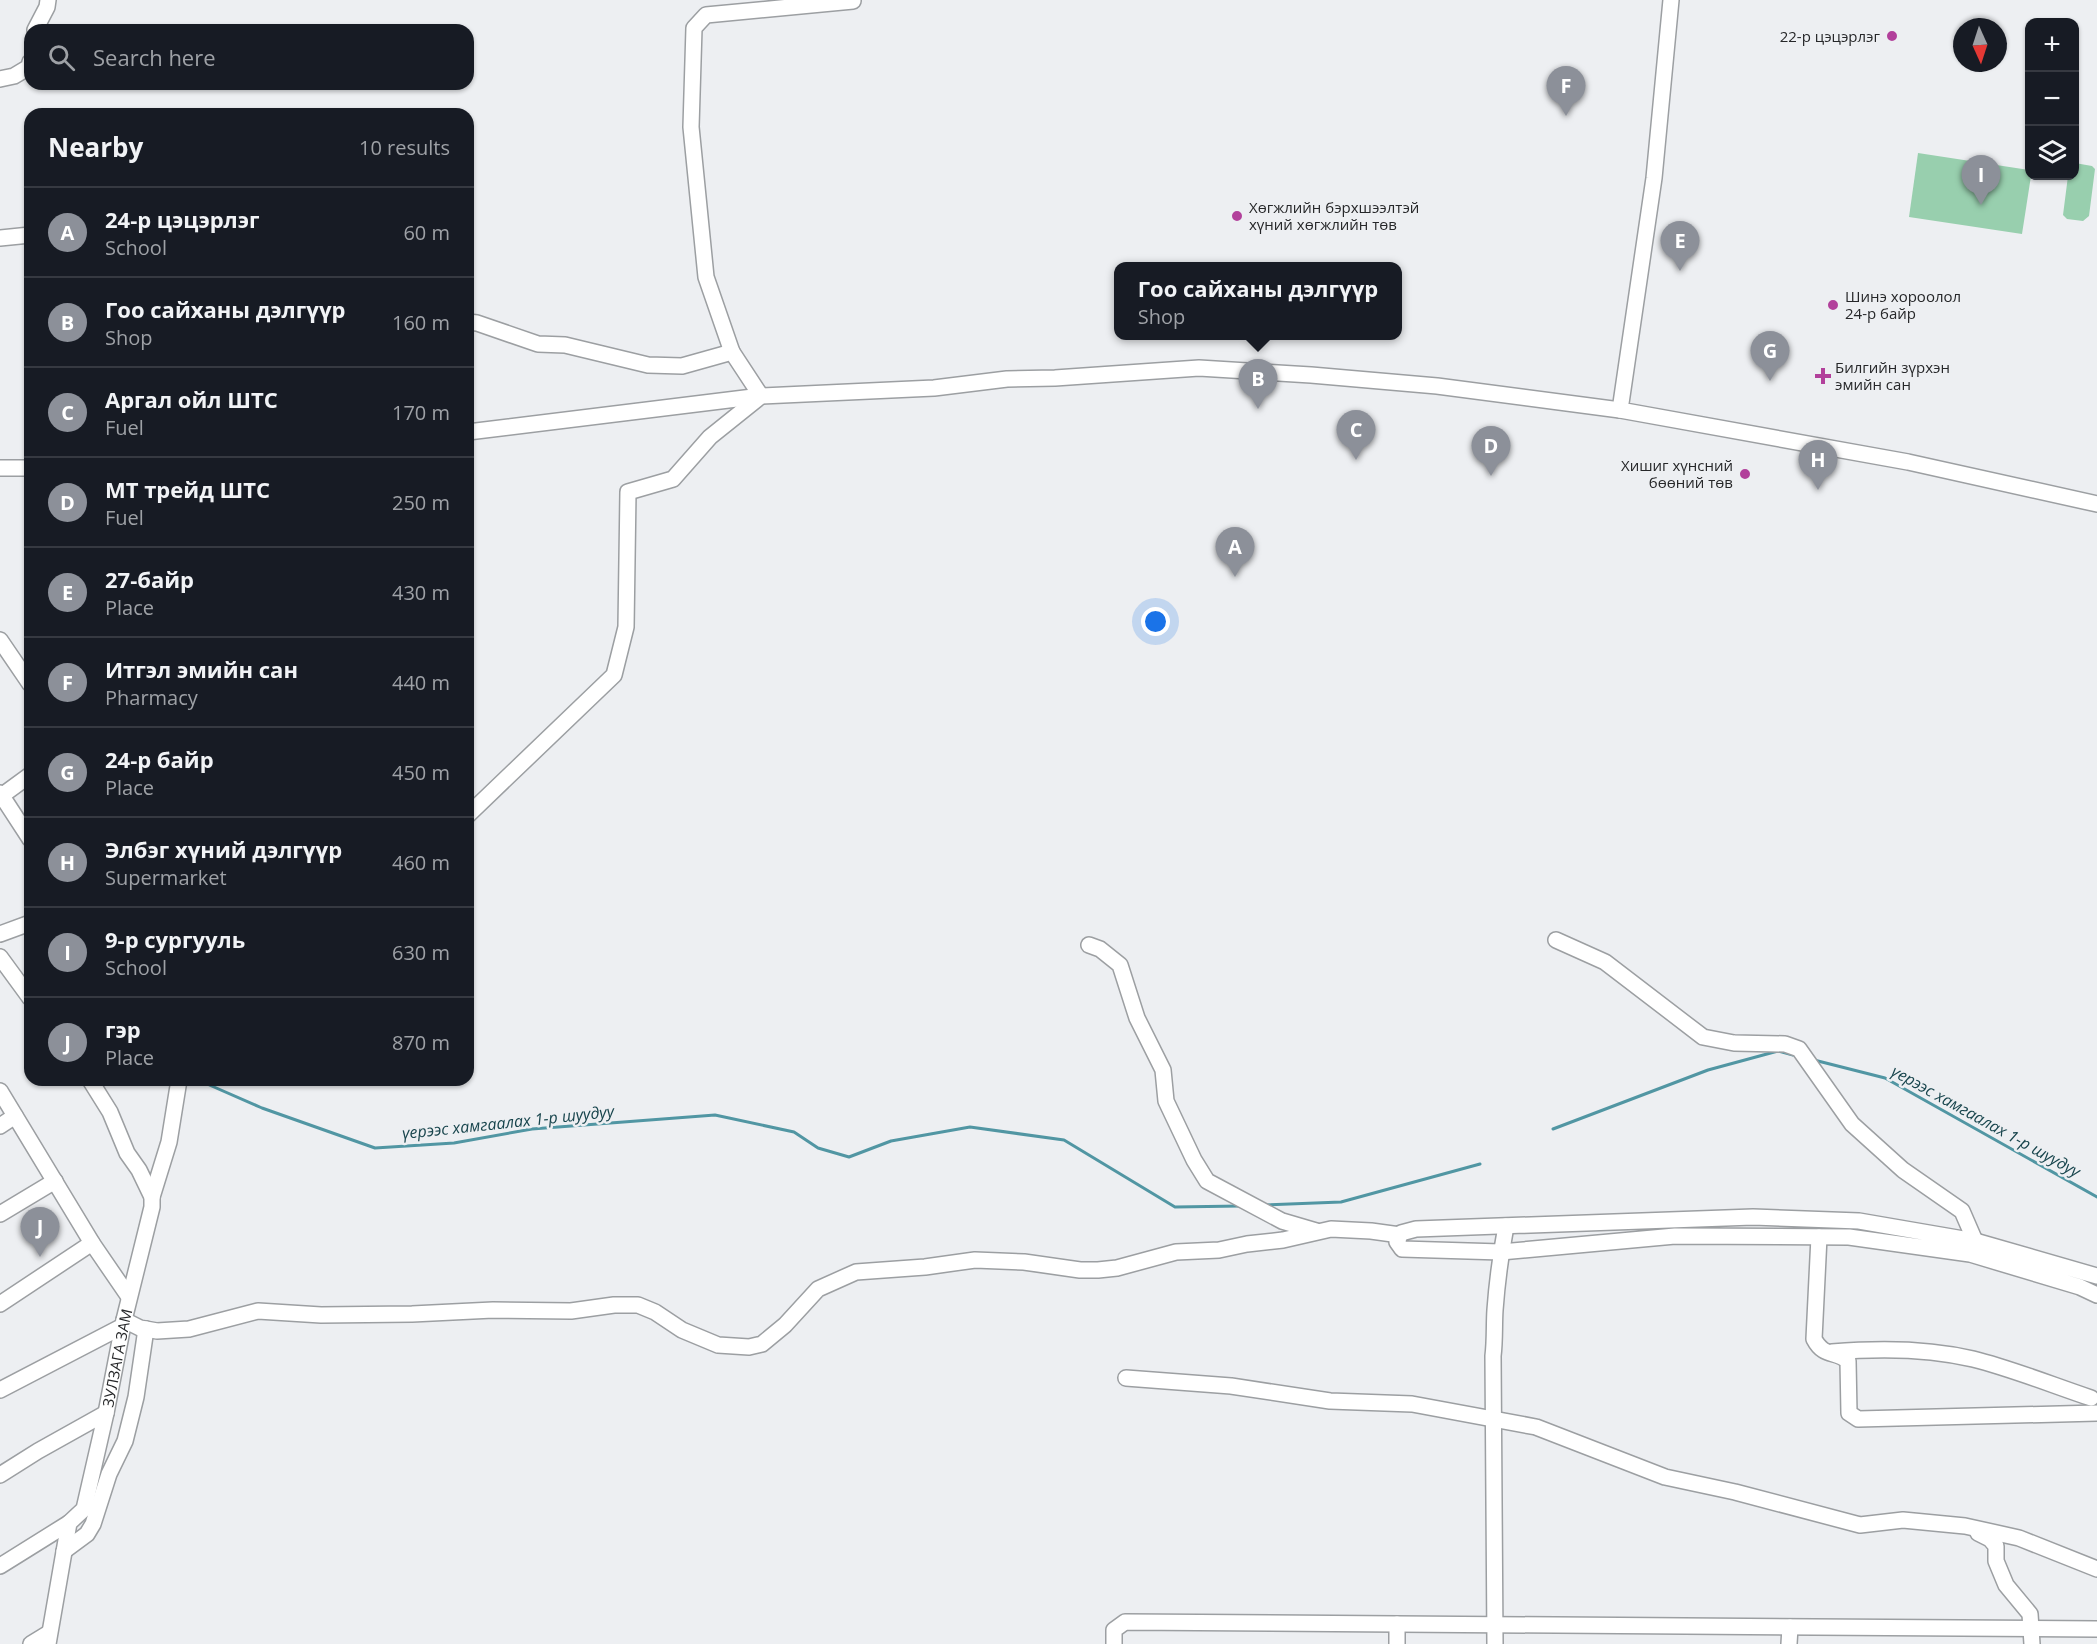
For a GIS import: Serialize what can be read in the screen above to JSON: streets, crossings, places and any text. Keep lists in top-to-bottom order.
{
  "streets": {
    "street": ["ЗУЛЗАГА ЗАМ"]
  },
  "water": ["үерээс хамгаалах 1-р шуудуу"],
  "places": {
    "other": [
      "22-р цэцэрлэг",
      "Хөгжлийн бэрхшээлтэй хүний хөгжлийн төв",
      "Шинэ хороолол 24-р байр",
      "Хишиг хүнсний бөөний төв"
    ],
    "health": ["Билгийн зүрхэн эмийн сан"]
  },
  "north": "bottom",
  "page": {
    "map_buttons": ["+", "−"],
    "search": "Search here",
    "pins": [
      "F",
      "I",
      "E",
      "G",
      "B",
      "C",
      "D",
      "H",
      "A",
      "J"
    ],
    "heading": ["Nearby", "10 results"],
    "list": [
      {
        "mark": "A",
        "name": "24-р цэцэрлэг",
        "note": "School",
        "value": "60 m"
      },
      {
        "mark": "B",
        "name": "Гоо сайханы дэлгүүр",
        "note": "Shop",
        "value": "160 m"
      },
      {
        "mark": "C",
        "name": "Аргал ойл ШТС",
        "note": "Fuel",
        "value": "170 m"
      },
      {
        "mark": "D",
        "name": "МТ трейд ШТС",
        "note": "Fuel",
        "value": "250 m"
      },
      {
        "mark": "E",
        "name": "27-байр",
        "note": "Place",
        "value": "430 m"
      },
      {
        "mark": "F",
        "name": "Итгэл эмийн сан",
        "note": "Pharmacy",
        "value": "440 m"
      },
      {
        "mark": "G",
        "name": "24-р байр",
        "note": "Place",
        "value": "450 m"
      },
      {
        "mark": "H",
        "name": "Элбэг хүний дэлгүүр",
        "note": "Supermarket",
        "value": "460 m"
      },
      {
        "mark": "I",
        "name": "9-р сургууль",
        "note": "School",
        "value": "630 m"
      },
      {
        "mark": "J",
        "name": "гэр",
        "note": "Place",
        "value": "870 m"
      }
    ],
    "popup": ["Гоо сайханы дэлгүүр", "Shop"]
  }
}
